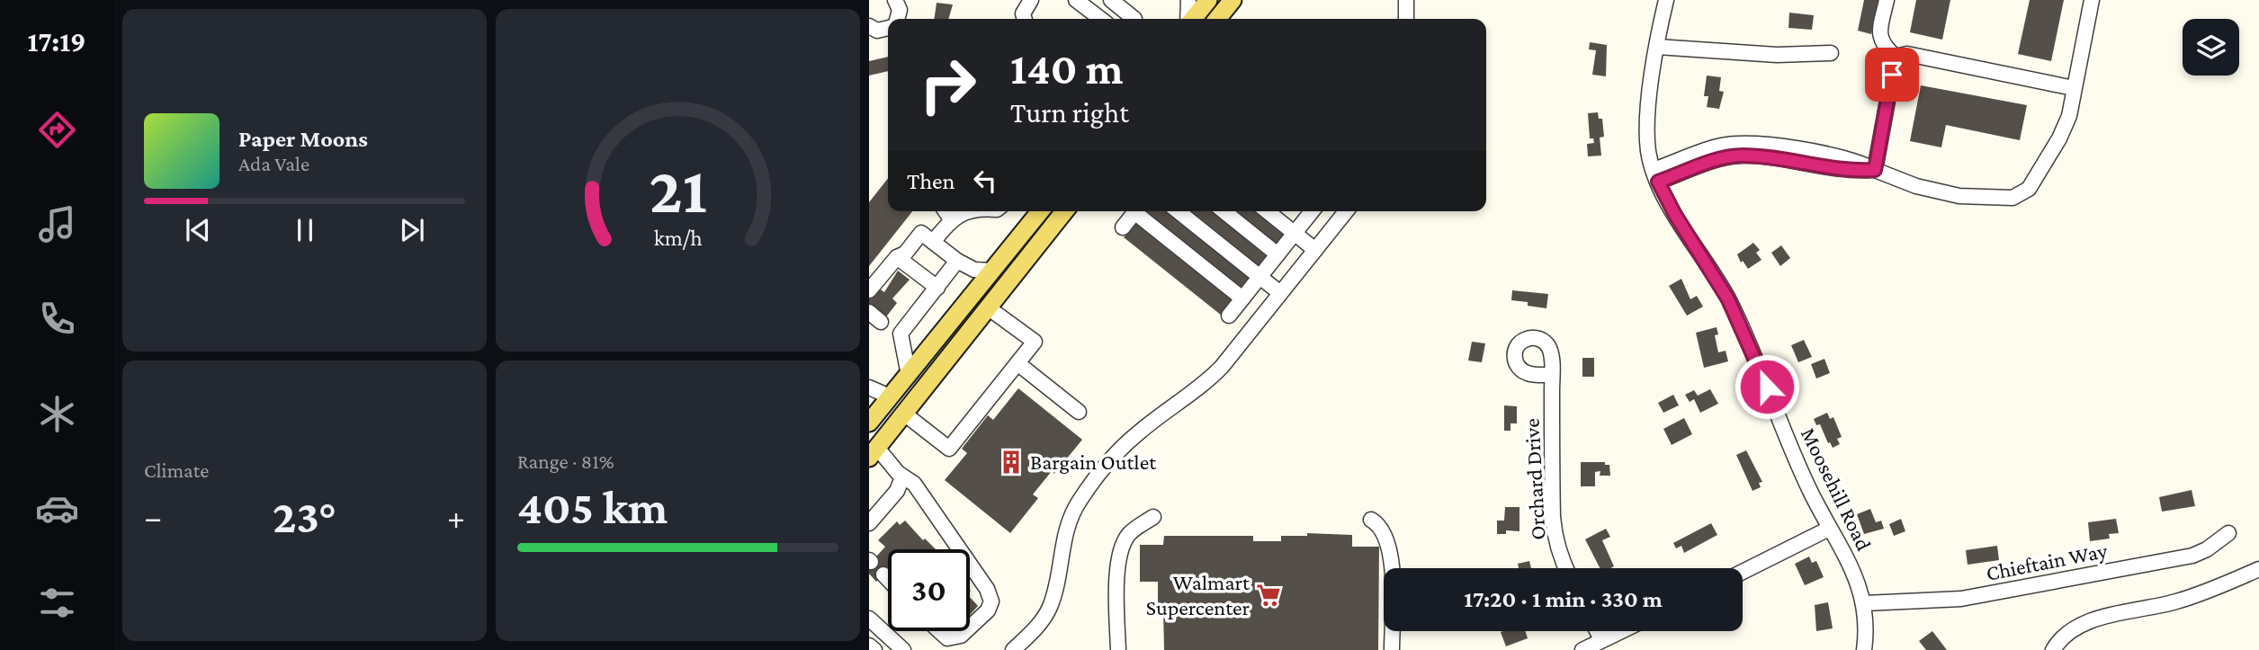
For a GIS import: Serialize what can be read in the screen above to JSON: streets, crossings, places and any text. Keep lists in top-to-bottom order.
{
  "streets": {
    "street": ["Orchard Drive", "Moosehill Road", "Chieftain Way"]
  },
  "crossings": [
    ["Moosehill Road", "Chieftain Way"]
  ],
  "places": {
    "building": ["Bargain Outlet"],
    "supermarket": ["Walmart Supercenter"]
  },
  "page": {
    "tabs": "17:19",
    "turn": ["140 m", "Turn right"],
    "song": ["Paper Moons", "Ada Vale"],
    "then": "Then",
    "tile": [
      "Climate",
      ["Range · 81%", "405 km"]
    ],
    "heat": ["−", "23°", "+"],
    "limit": "30",
    "trip": "17:20 · 1 min · 330 m",
    "gauge": ["21", "km/h"]
  }
}
